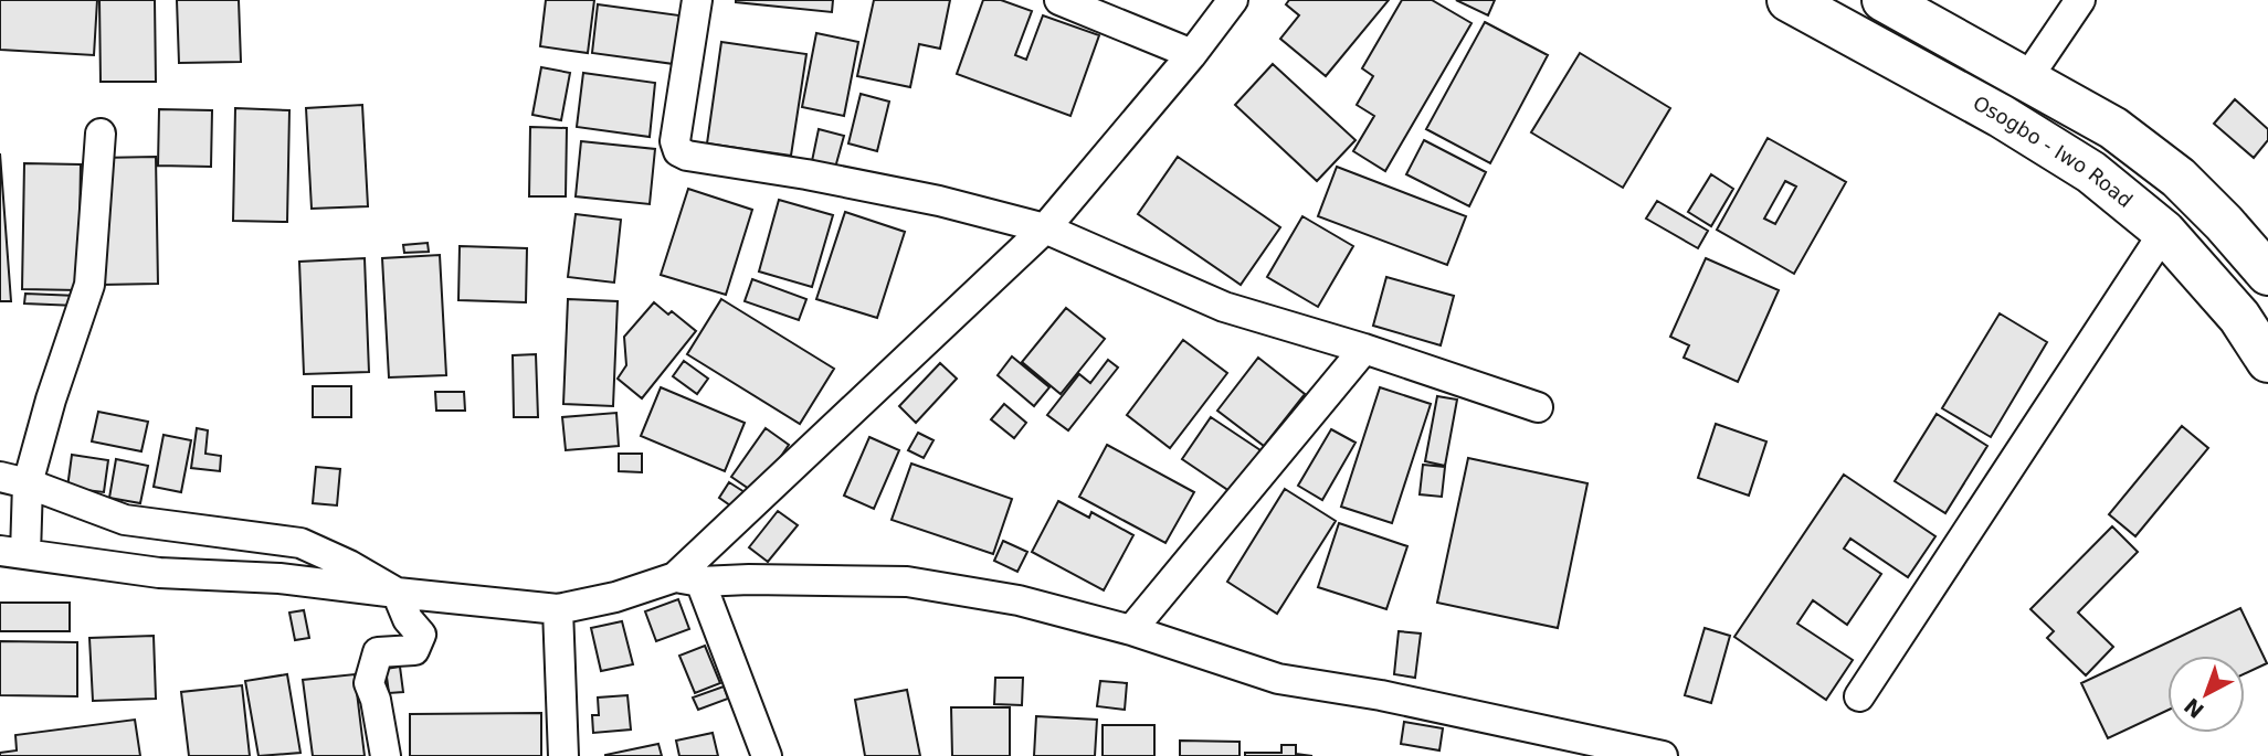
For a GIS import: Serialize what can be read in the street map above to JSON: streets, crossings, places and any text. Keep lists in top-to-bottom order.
{
  "streets": {
    "main road": ["Osogbo - Iwo Road"]
  },
  "north": "bottom left"
}
